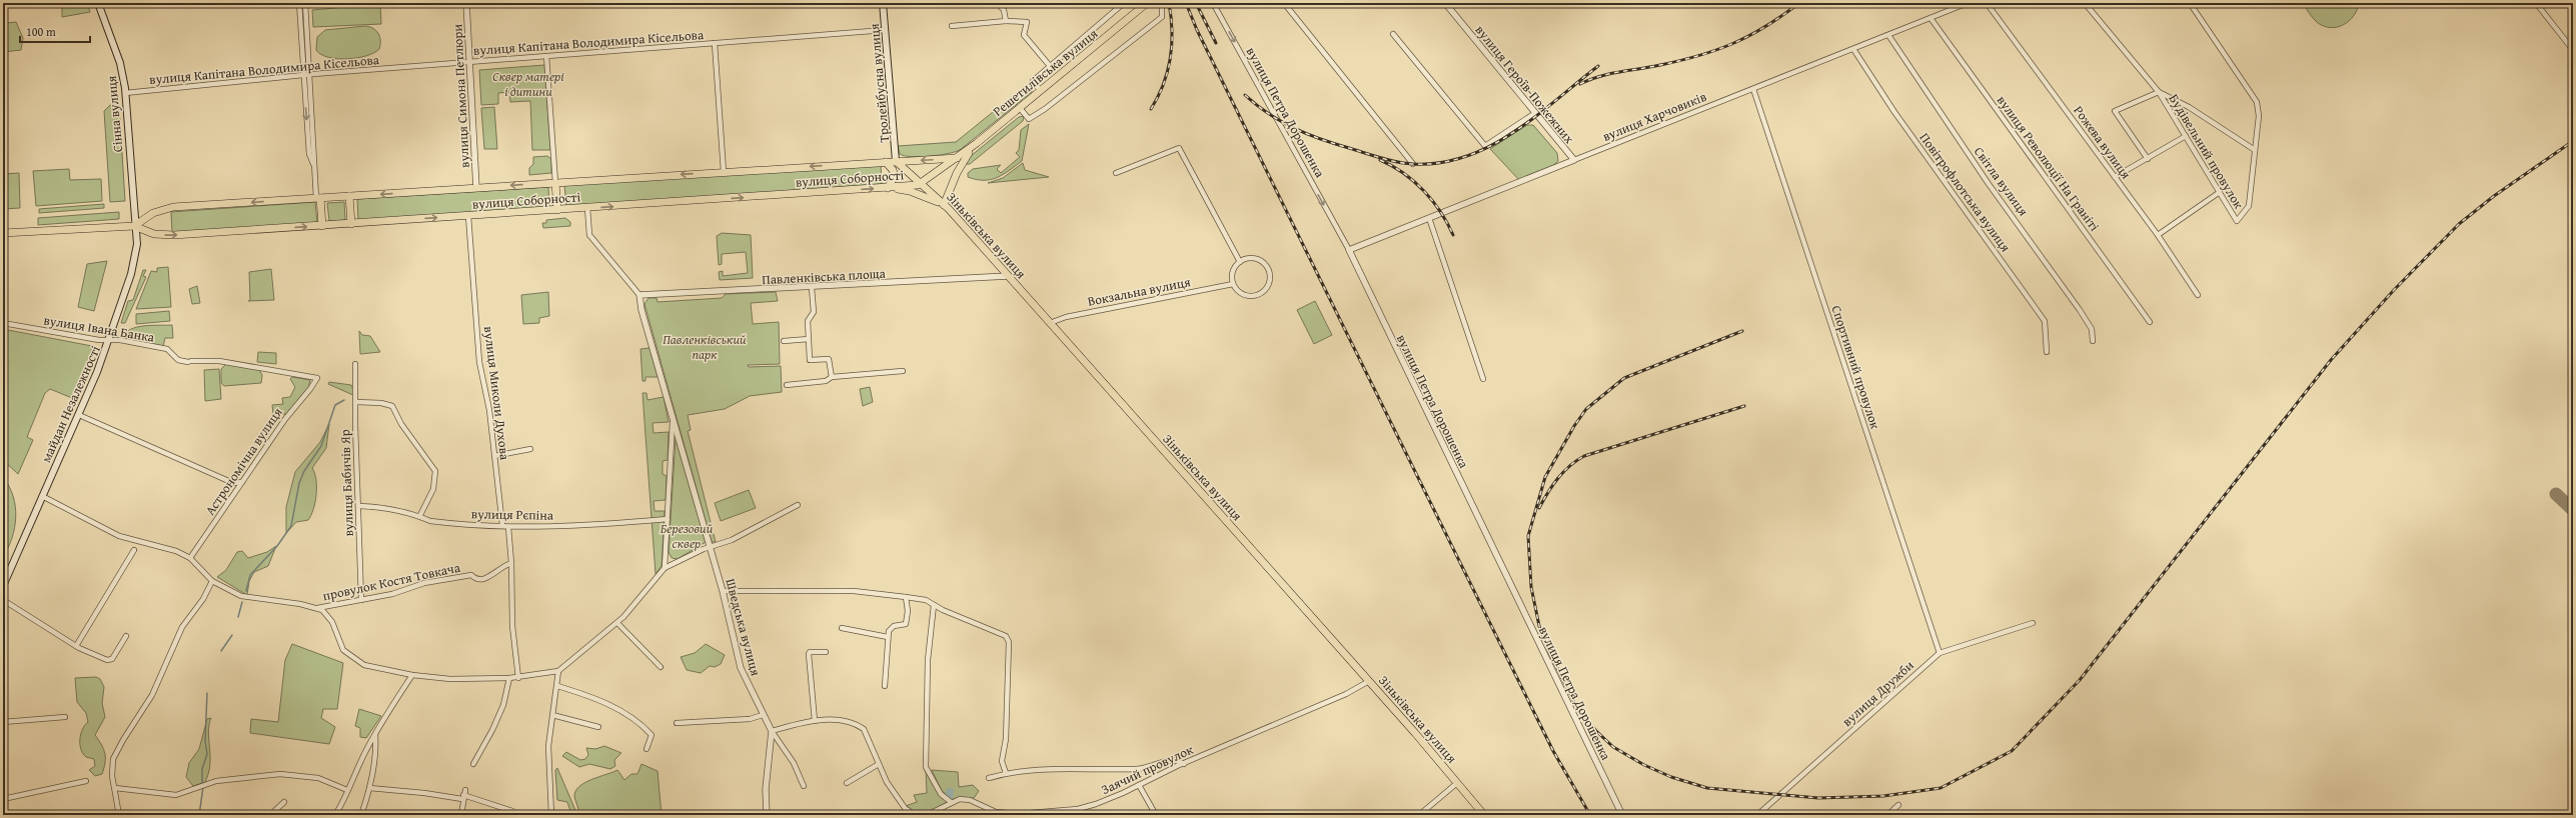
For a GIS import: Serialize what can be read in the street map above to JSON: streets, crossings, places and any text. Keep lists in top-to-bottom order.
{
  "streets": {
    "main road": [
      "Решетилівська вулиця",
      "Тролейбусна вулиця",
      "Сінна вулиця",
      "вулиця Соборності",
      "Зіньківська вулиця",
      "майдан Незалежності"
    ],
    "street": [
      "вулиця Капітана Володимира Кісельова",
      "вулиця Героїв-Пожежних",
      "вулиця Симона Петлюри",
      "вулиця Петра Дорошенка",
      "вулиця Харчовиків",
      "Рожева вулиця",
      "Будівельний провулок",
      "вулиця Революції На Граніті",
      "Світла вулиця",
      "Повітрофлотська вулиця",
      "Павленківська площа",
      "Вокзальна вулиця",
      "вулиця Івана Банка",
      "Спортивний провулок",
      "вулиця Миколи Духова",
      "Астрономічна вулиця",
      "вулиця Бабичів Яр",
      "вулиця Рєпіна",
      "провулок Костя Товкача",
      "Шведська вулиця",
      "вулиця Дружби",
      "Заячий провулок"
    ]
  },
  "crossings": [
    ["вулиця Капітана Володимира Кісельова", "Тролейбусна вулиця"],
    ["вулиця Капітана Володимира Кісельова", "вулиця Симона Петлюри"],
    ["вулиця Капітана Володимира Кісельова", "Сінна вулиця"],
    ["Решетилівська вулиця", "вулиця Соборності"],
    ["Решетилівська вулиця", "Зіньківська вулиця"],
    ["Тролейбусна вулиця", "вулиця Соборності"],
    ["Тролейбусна вулиця", "Зіньківська вулиця"],
    ["вулиця Героїв-Пожежних", "вулиця Харчовиків"],
    ["вулиця Симона Петлюри", "вулиця Соборності"],
    ["вулиця Петра Дорошенка", "вулиця Харчовиків"],
    ["Сінна вулиця", "вулиця Соборності"],
    ["Сінна вулиця", "майдан Незалежності"],
    ["вулиця Харчовиків", "вулиця Революції На Граніті"],
    ["вулиця Харчовиків", "Світла вулиця"],
    ["вулиця Харчовиків", "Повітрофлотська вулиця"],
    ["вулиця Харчовиків", "Спортивний провулок"],
    ["вулиця Соборності", "Зіньківська вулиця"],
    ["вулиця Соборності", "вулиця Миколи Духова"],
    ["вулиця Соборності", "майдан Незалежності"],
    ["Зіньківська вулиця", "Павленківська площа"],
    ["Зіньківська вулиця", "Вокзальна вулиця"],
    ["Зіньківська вулиця", "Заячий провулок"],
    ["Павленківська площа", "Шведська вулиця"],
    ["вулиця Івана Банка", "майдан Незалежності"],
    ["вулиця Івана Банка", "Астрономічна вулиця"],
    ["Спортивний провулок", "вулиця Дружби"],
    ["вулиця Миколи Духова", "вулиця Рєпіна"],
    ["майдан Незалежності", "провулок Костя Товкача"],
    ["Астрономічна вулиця", "провулок Костя Товкача"],
    ["вулиця Бабичів Яр", "вулиця Рєпіна"],
    ["вулиця Бабичів Яр", "провулок Костя Товкача"],
    ["вулиця Рєпіна", "Шведська вулиця"]
  ],
  "parks": ["Сквер матері і дитини", "Павленківський парк", "Березовий сквер"],
  "scale_bar": "100 m"
}
